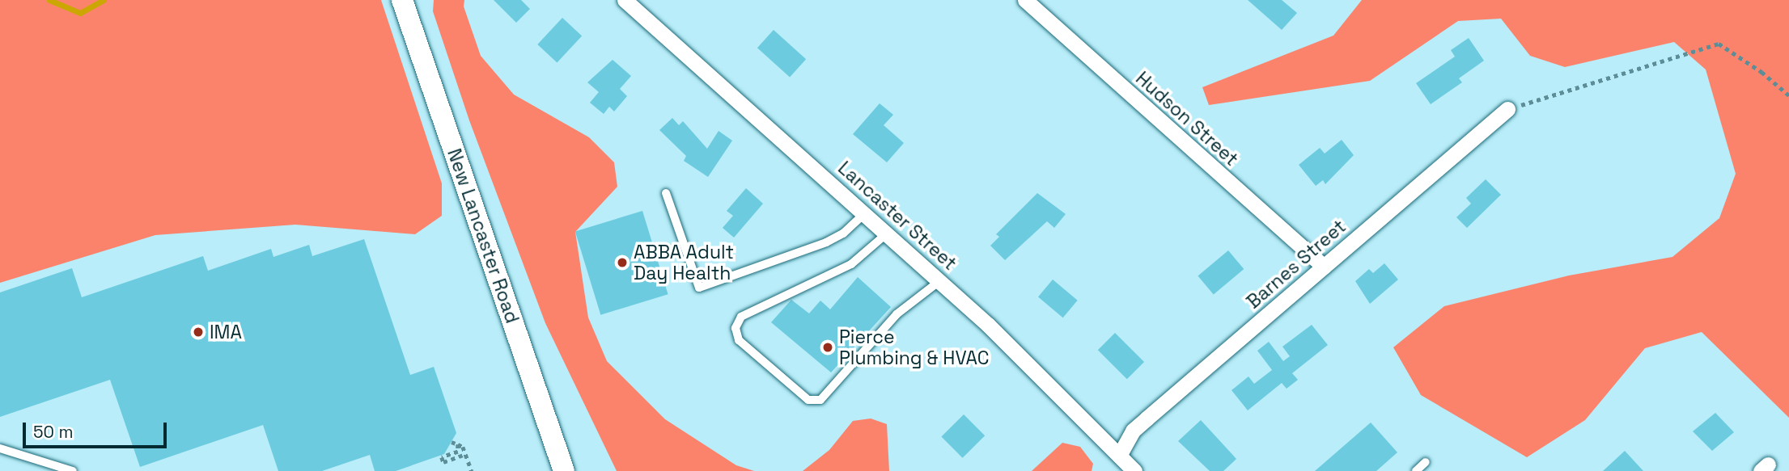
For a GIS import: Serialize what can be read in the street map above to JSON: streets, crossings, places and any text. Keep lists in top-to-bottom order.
{
  "streets": {
    "main road": ["New Lancaster Road"],
    "street": ["Hudson Street", "Lancaster Street", "Barnes Street"]
  },
  "crossings": [
    ["Hudson Street", "Barnes Street"],
    ["Lancaster Street", "Barnes Street"]
  ],
  "places": ["ABBA Adult Day Health", "IMA", "Pierce Plumbing & HVAC"],
  "scale_bar": "50 m"
}
